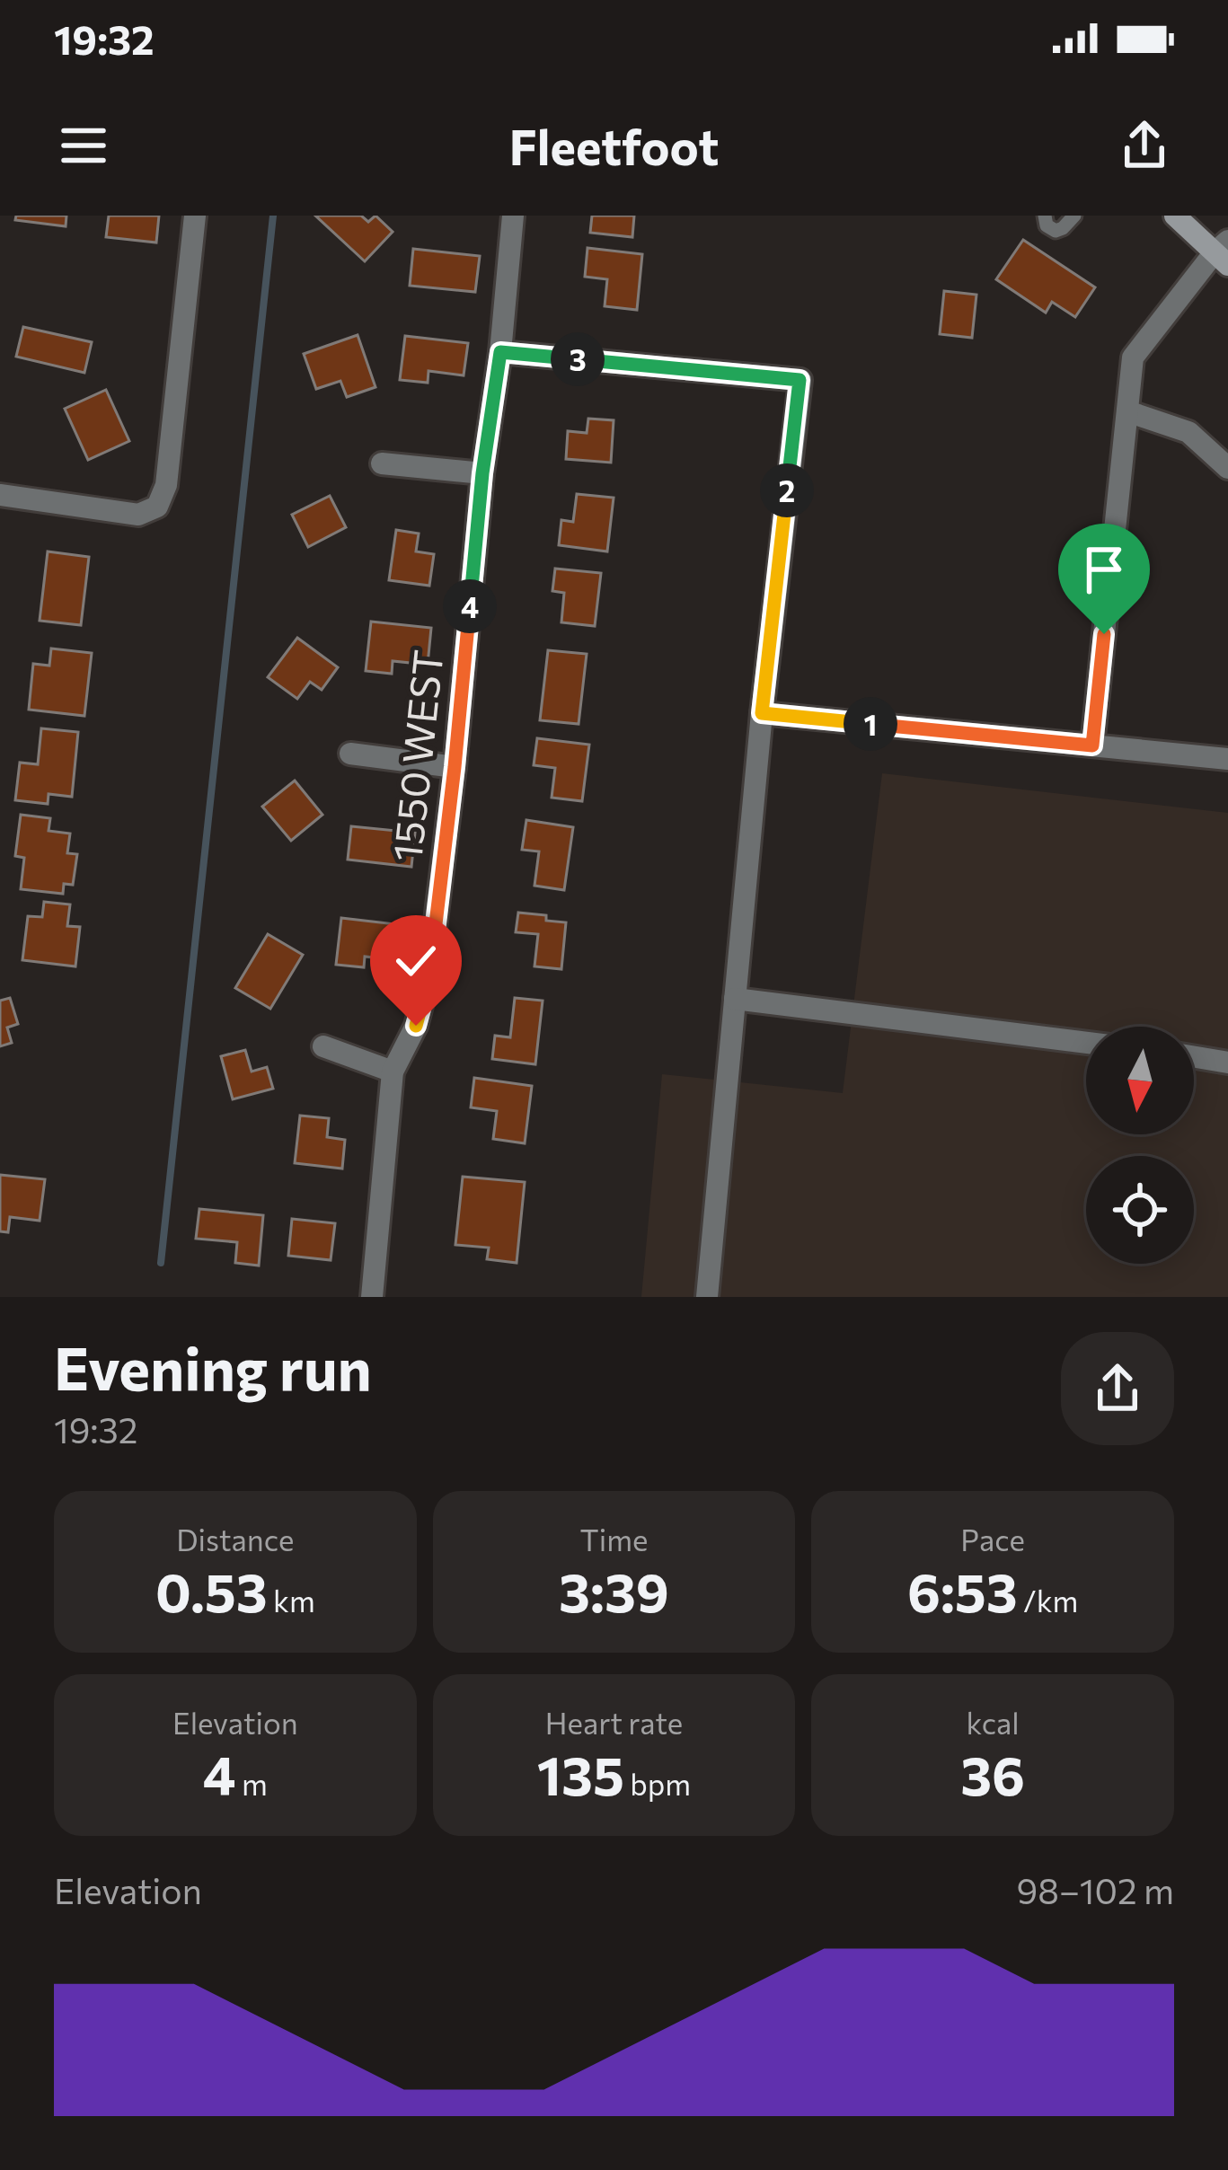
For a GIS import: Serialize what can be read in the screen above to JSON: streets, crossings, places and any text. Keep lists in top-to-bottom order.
{
  "streets": {
    "street": ["1550 WEST"]
  },
  "north": "bottom",
  "page": {
    "status": "19:32",
    "header": "Fleetfoot",
    "pins": [
      "3",
      "2",
      "4",
      "1"
    ],
    "heading": ["Evening run", "19:32"],
    "stats": [
      ["Distance", "0.53 km"],
      ["Time", "3:39"],
      ["Pace", "6:53 /km"],
      ["Elevation", "4 m"],
      ["Heart rate", "135 bpm"],
      ["kcal", "36"]
    ],
    "chart": ["Elevation", "98–102 m"]
  }
}
